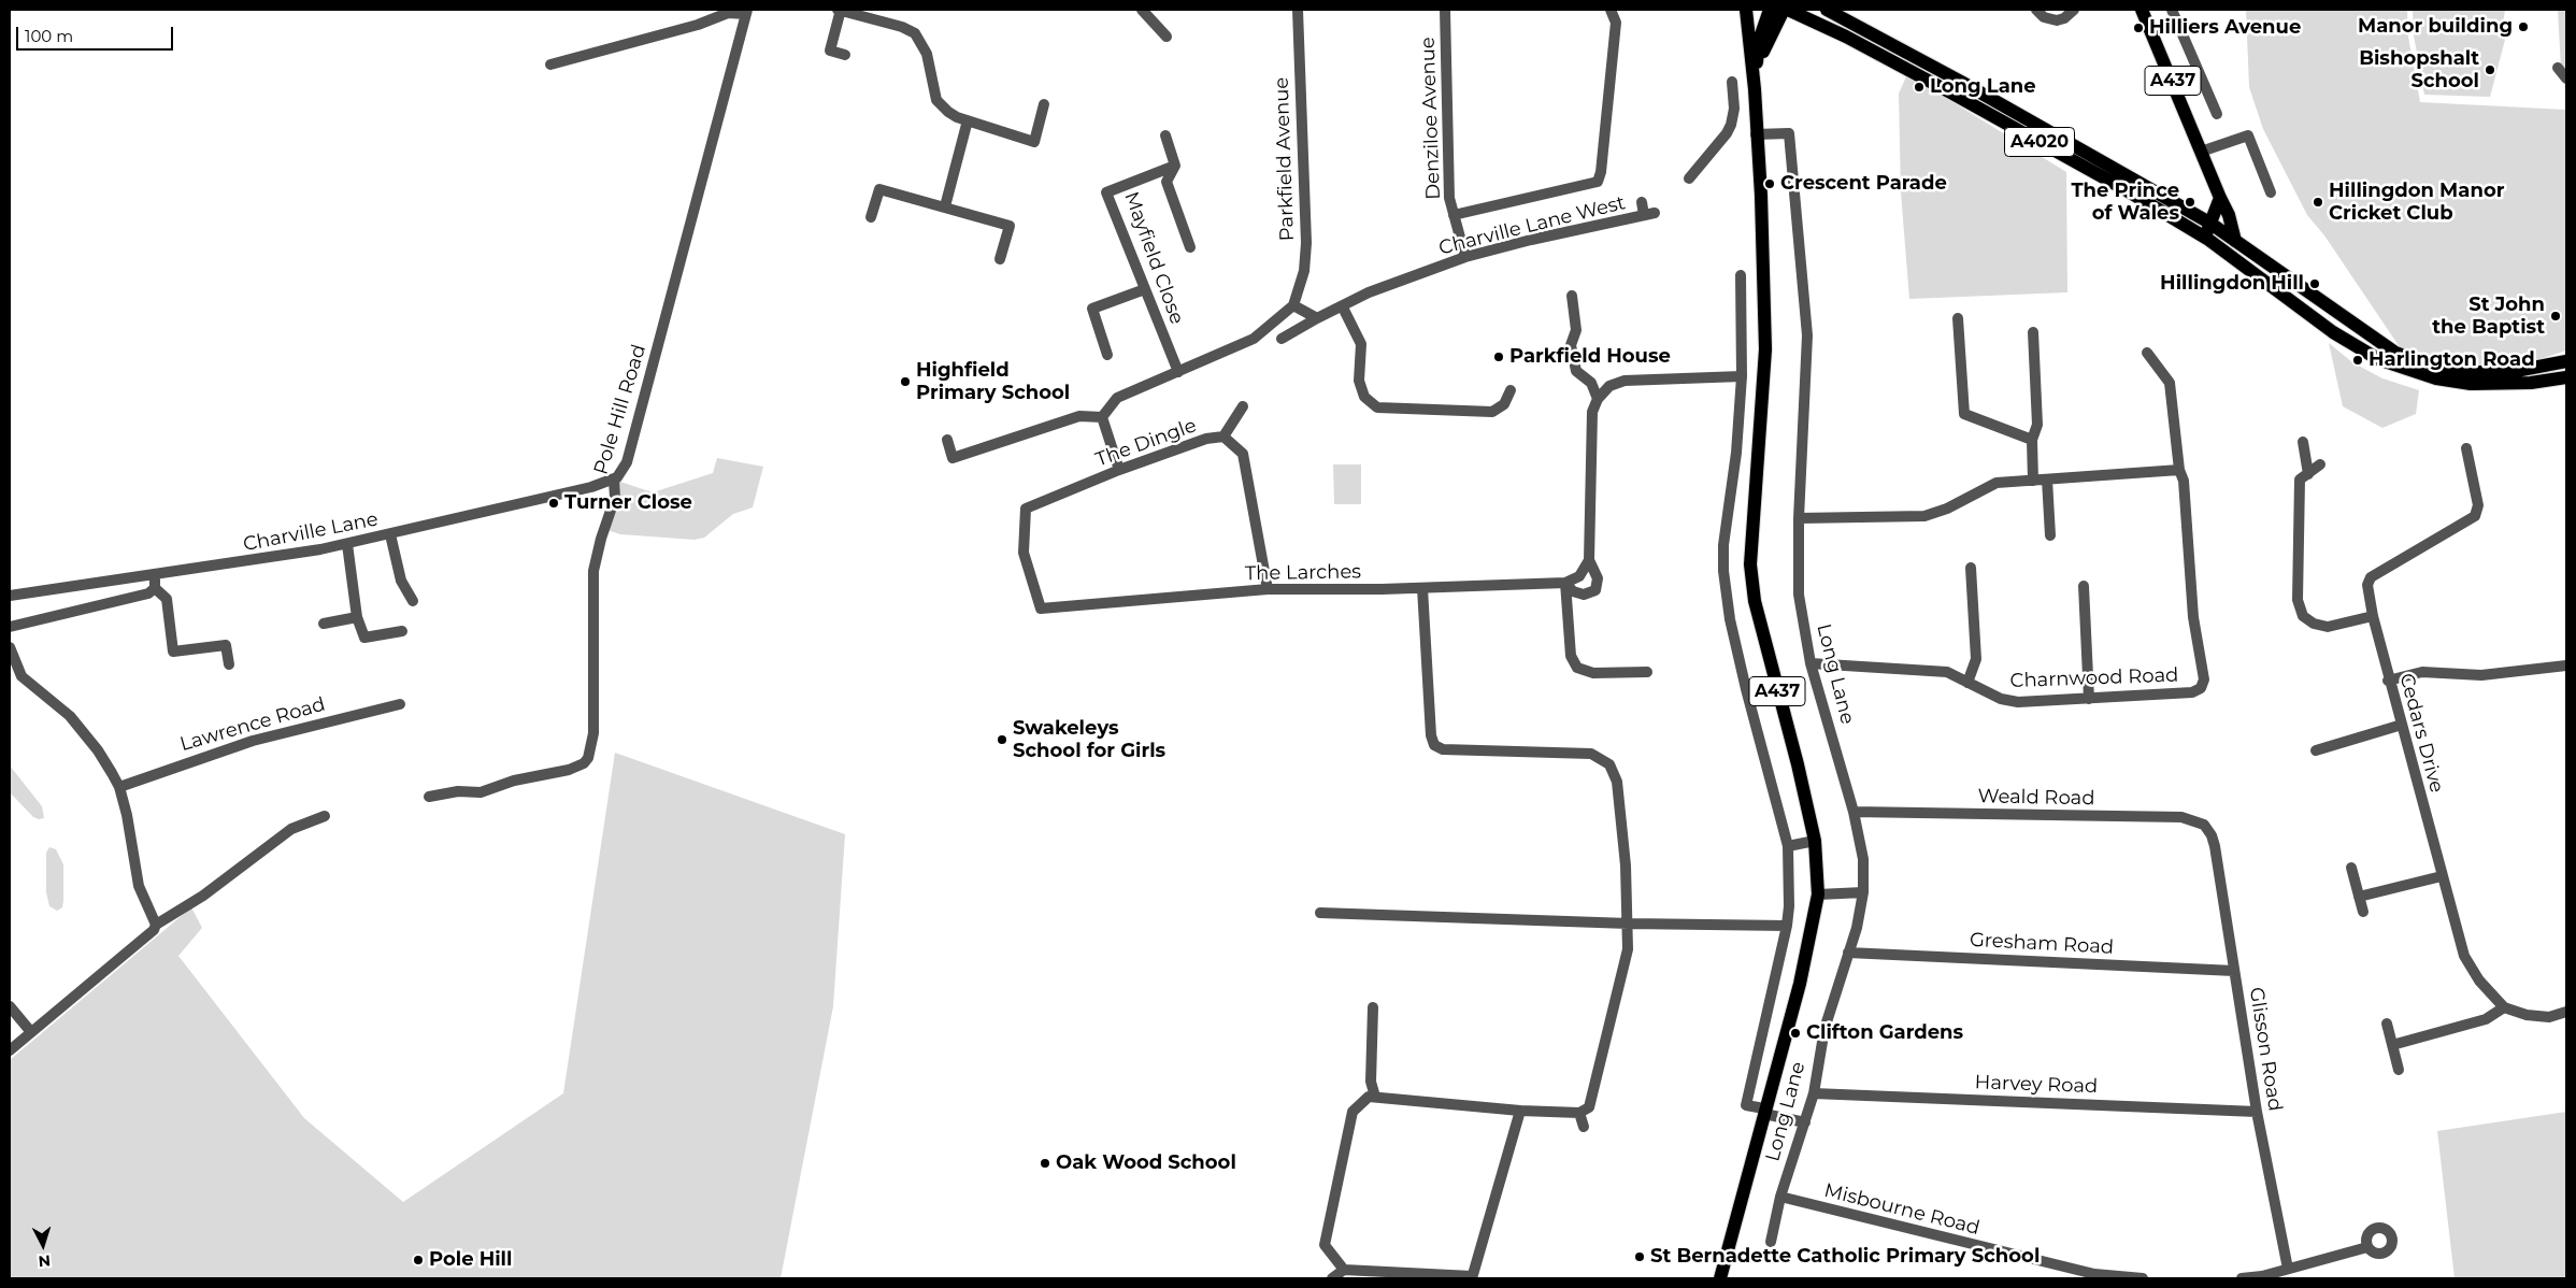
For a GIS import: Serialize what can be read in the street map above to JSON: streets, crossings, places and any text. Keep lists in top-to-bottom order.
{
  "streets": {
    "main road": ["A437", "A4020", "Long Lane"],
    "street": [
      "Denziloe Avenue",
      "Parkfield Avenue",
      "Charville Lane West",
      "Mayfield Close",
      "Pole Hill Road",
      "The Dingle",
      "Charville Lane",
      "The Larches",
      "Charnwood Road",
      "Lawrence Road",
      "Cedars Drive",
      "Weald Road",
      "Gresham Road",
      "Glisson Road",
      "Harvey Road",
      "Misbourne Road"
    ]
  },
  "crossings": [
    ["A437", "A4020"],
    ["Denziloe Avenue", "Charville Lane West"],
    ["Pole Hill Road", "Charville Lane"],
    ["The Dingle", "The Larches"],
    ["Long Lane", "Charnwood Road"],
    ["Long Lane", "Weald Road"],
    ["Long Lane", "Gresham Road"],
    ["Long Lane", "Harvey Road"],
    ["Long Lane", "Misbourne Road"],
    ["Weald Road", "Glisson Road"],
    ["Gresham Road", "Glisson Road"],
    ["Glisson Road", "Harvey Road"]
  ],
  "places": [
    "Manor building",
    "Hilliers Avenue",
    "Bishopshalt School",
    "Long Lane",
    "Crescent Parade",
    "The Prince of Wales",
    "Hillingdon Manor Cricket Club",
    "Hillingdon Hill",
    "St John the Baptist",
    "Parkfield House",
    "Harlington Road",
    "Highfield Primary School",
    "Turner Close",
    "Swakeleys School for Girls",
    "Clifton Gardens",
    "Oak Wood School",
    "St Bernadette Catholic Primary School",
    "Pole Hill"
  ],
  "scale_bar": "100 m",
  "north": "bottom"
}
